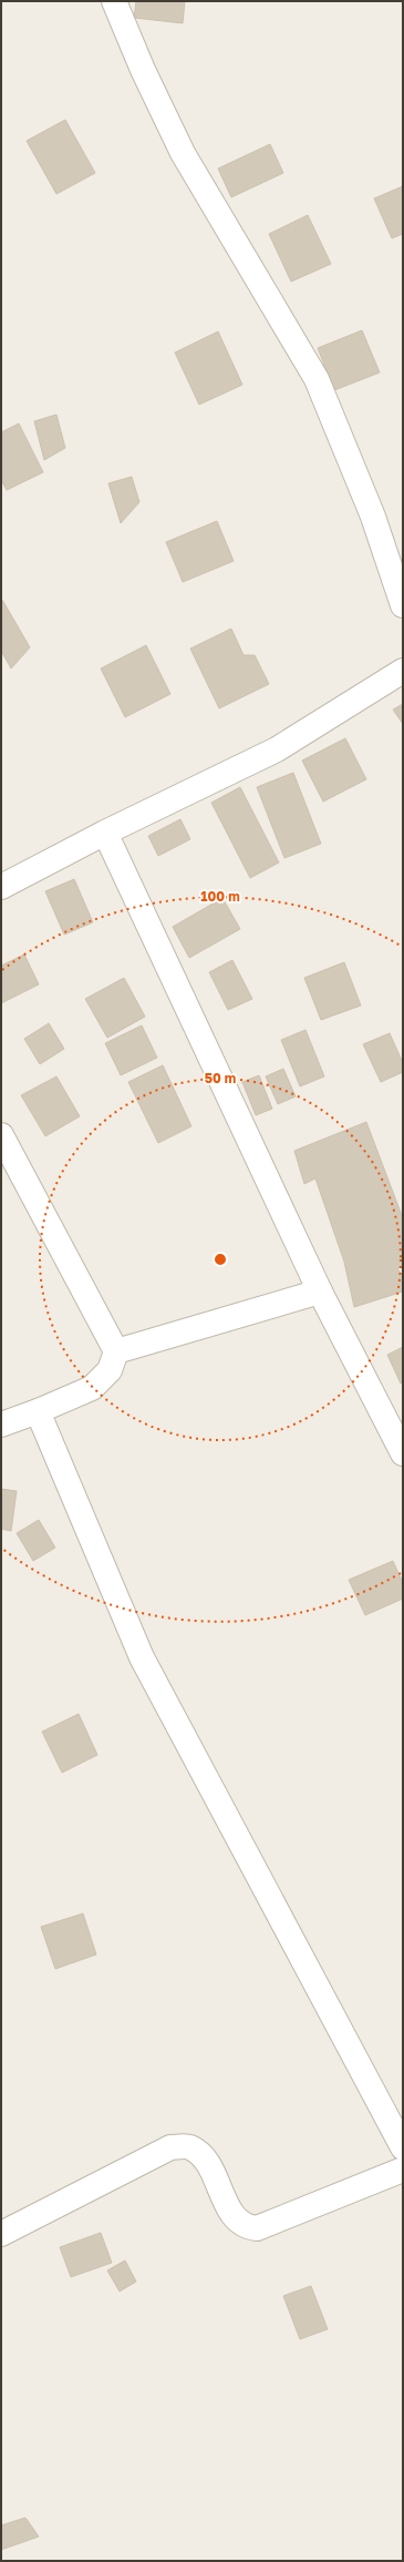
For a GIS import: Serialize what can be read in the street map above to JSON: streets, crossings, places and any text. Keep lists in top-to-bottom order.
{
  "rings": ["100 m", "50 m"]
}
